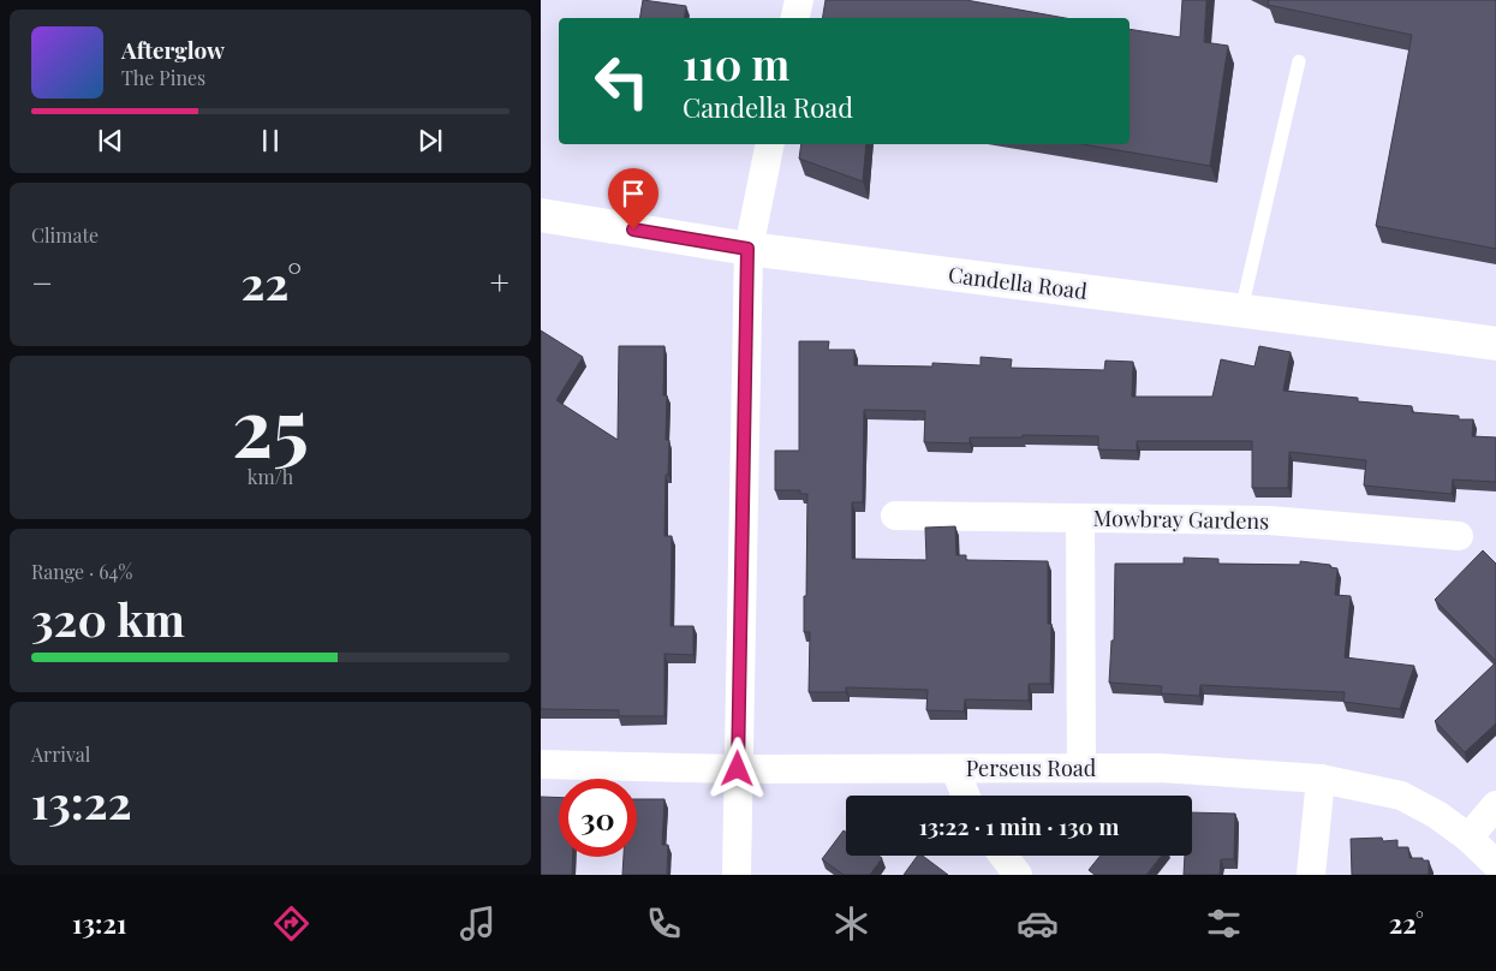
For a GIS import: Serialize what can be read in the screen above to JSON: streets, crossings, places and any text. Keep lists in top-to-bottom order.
{
  "streets": {
    "street": ["Candella Road", "Mowbray Gardens", "Perseus Road"]
  },
  "crossings": [
    ["Mowbray Gardens", "Perseus Road"]
  ],
  "page": {
    "turn": ["110 m", "Candella Road"],
    "song": ["Afterglow", "The Pines"],
    "tile": [
      "Climate",
      ["25", "km/h"],
      ["Range · 64%", "320 km"],
      ["Arrival", "13:22"]
    ],
    "heat": ["−", "22°", "+"],
    "limit": "30",
    "trip": "13:22 · 1 min · 130 m",
    "tabs": ["13:21", "22°"]
  }
}
